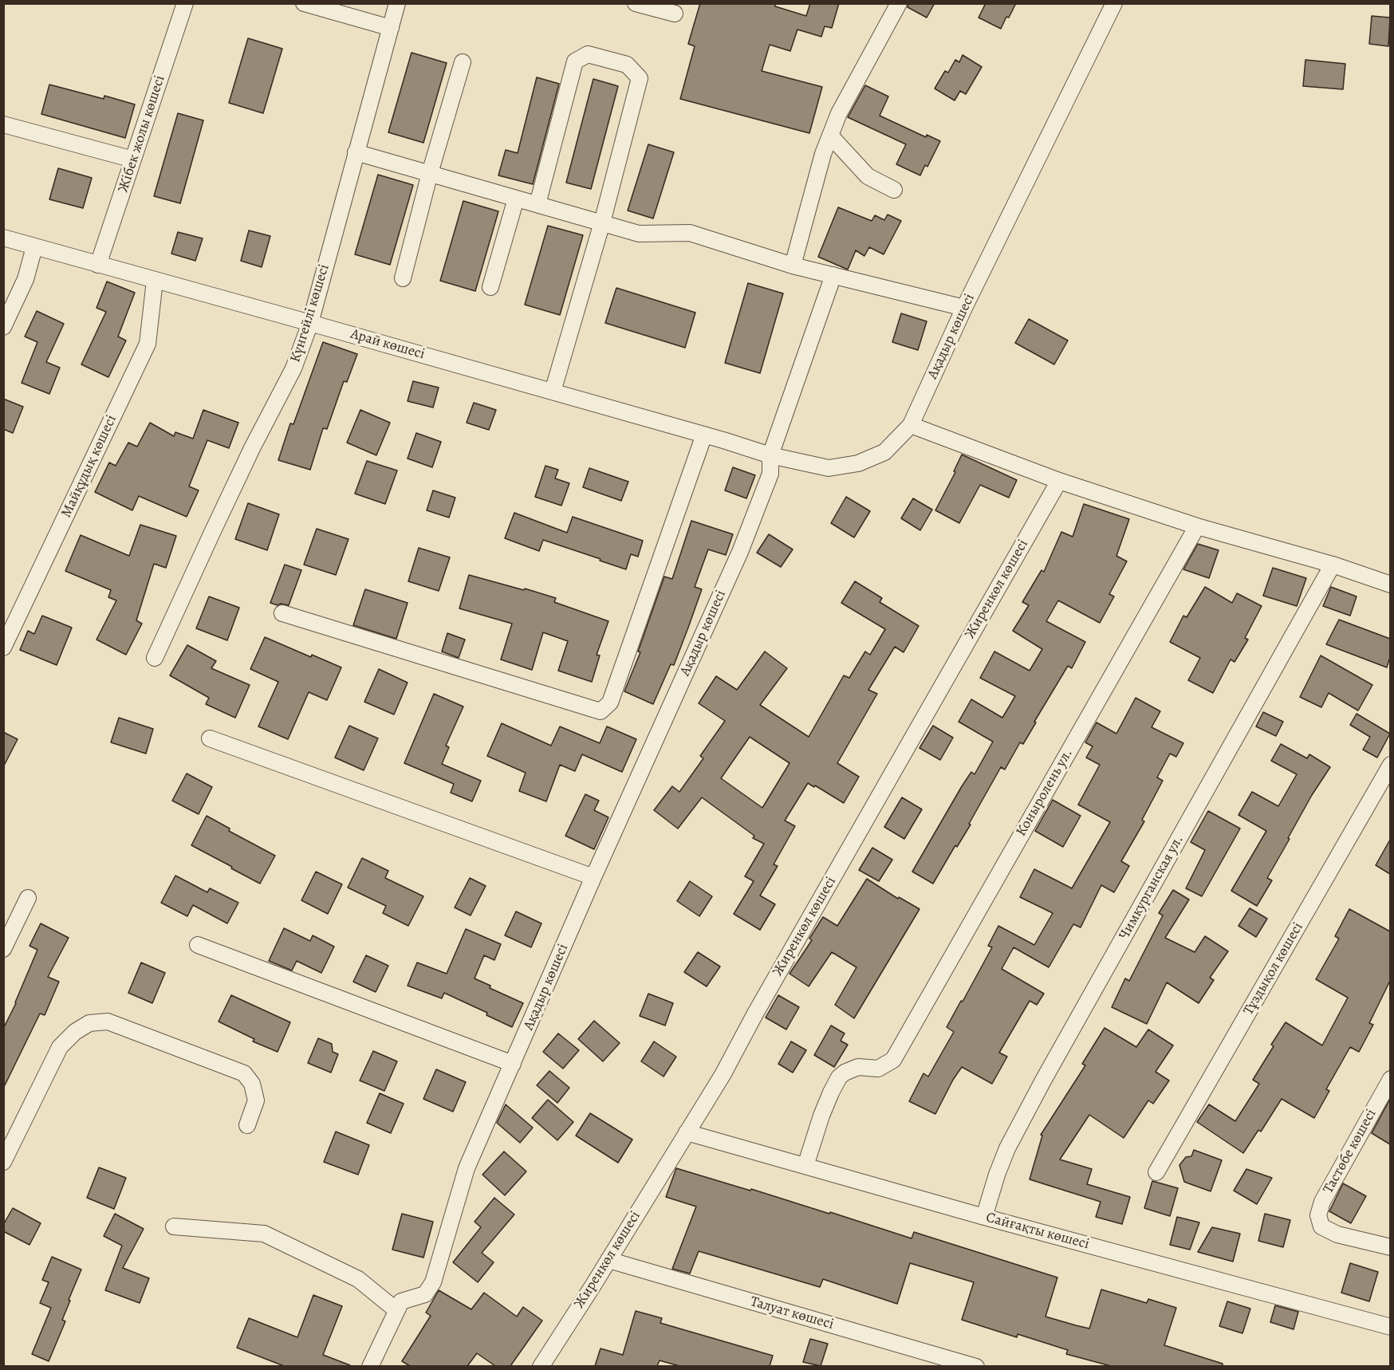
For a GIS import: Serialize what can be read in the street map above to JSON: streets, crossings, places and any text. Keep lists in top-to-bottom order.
{
  "streets": {
    "street": [
      "Жібек жолы көшесі",
      "Күнгейлі көшесі",
      "Ақадыр көшесі",
      "Арай көшесі",
      "Майқұдық көшесі",
      "Жиренкөл көшесі",
      "Коныролень ул.",
      "Чимкурганская ул.",
      "Тұздықол көшесі",
      "Тастөбе көшесі",
      "Сайғақты көшесі",
      "Талуат көшесі"
    ]
  },
  "crossings": [
    ["Жібек жолы көшесі", "Арай көшесі"],
    ["Күнгейлі көшесі", "Арай көшесі"],
    ["Ақадыр көшесі", "Арай көшесі"],
    ["Арай көшесі", "Майқұдық көшесі"],
    ["Жиренкөл көшесі", "Сайғақты көшесі"],
    ["Жиренкөл көшесі", "Талуат көшесі"],
    ["Коныролень ул.", "Сайғақты көшесі"],
    ["Чимкурганская ул.", "Сайғақты көшесі"]
  ]
}
